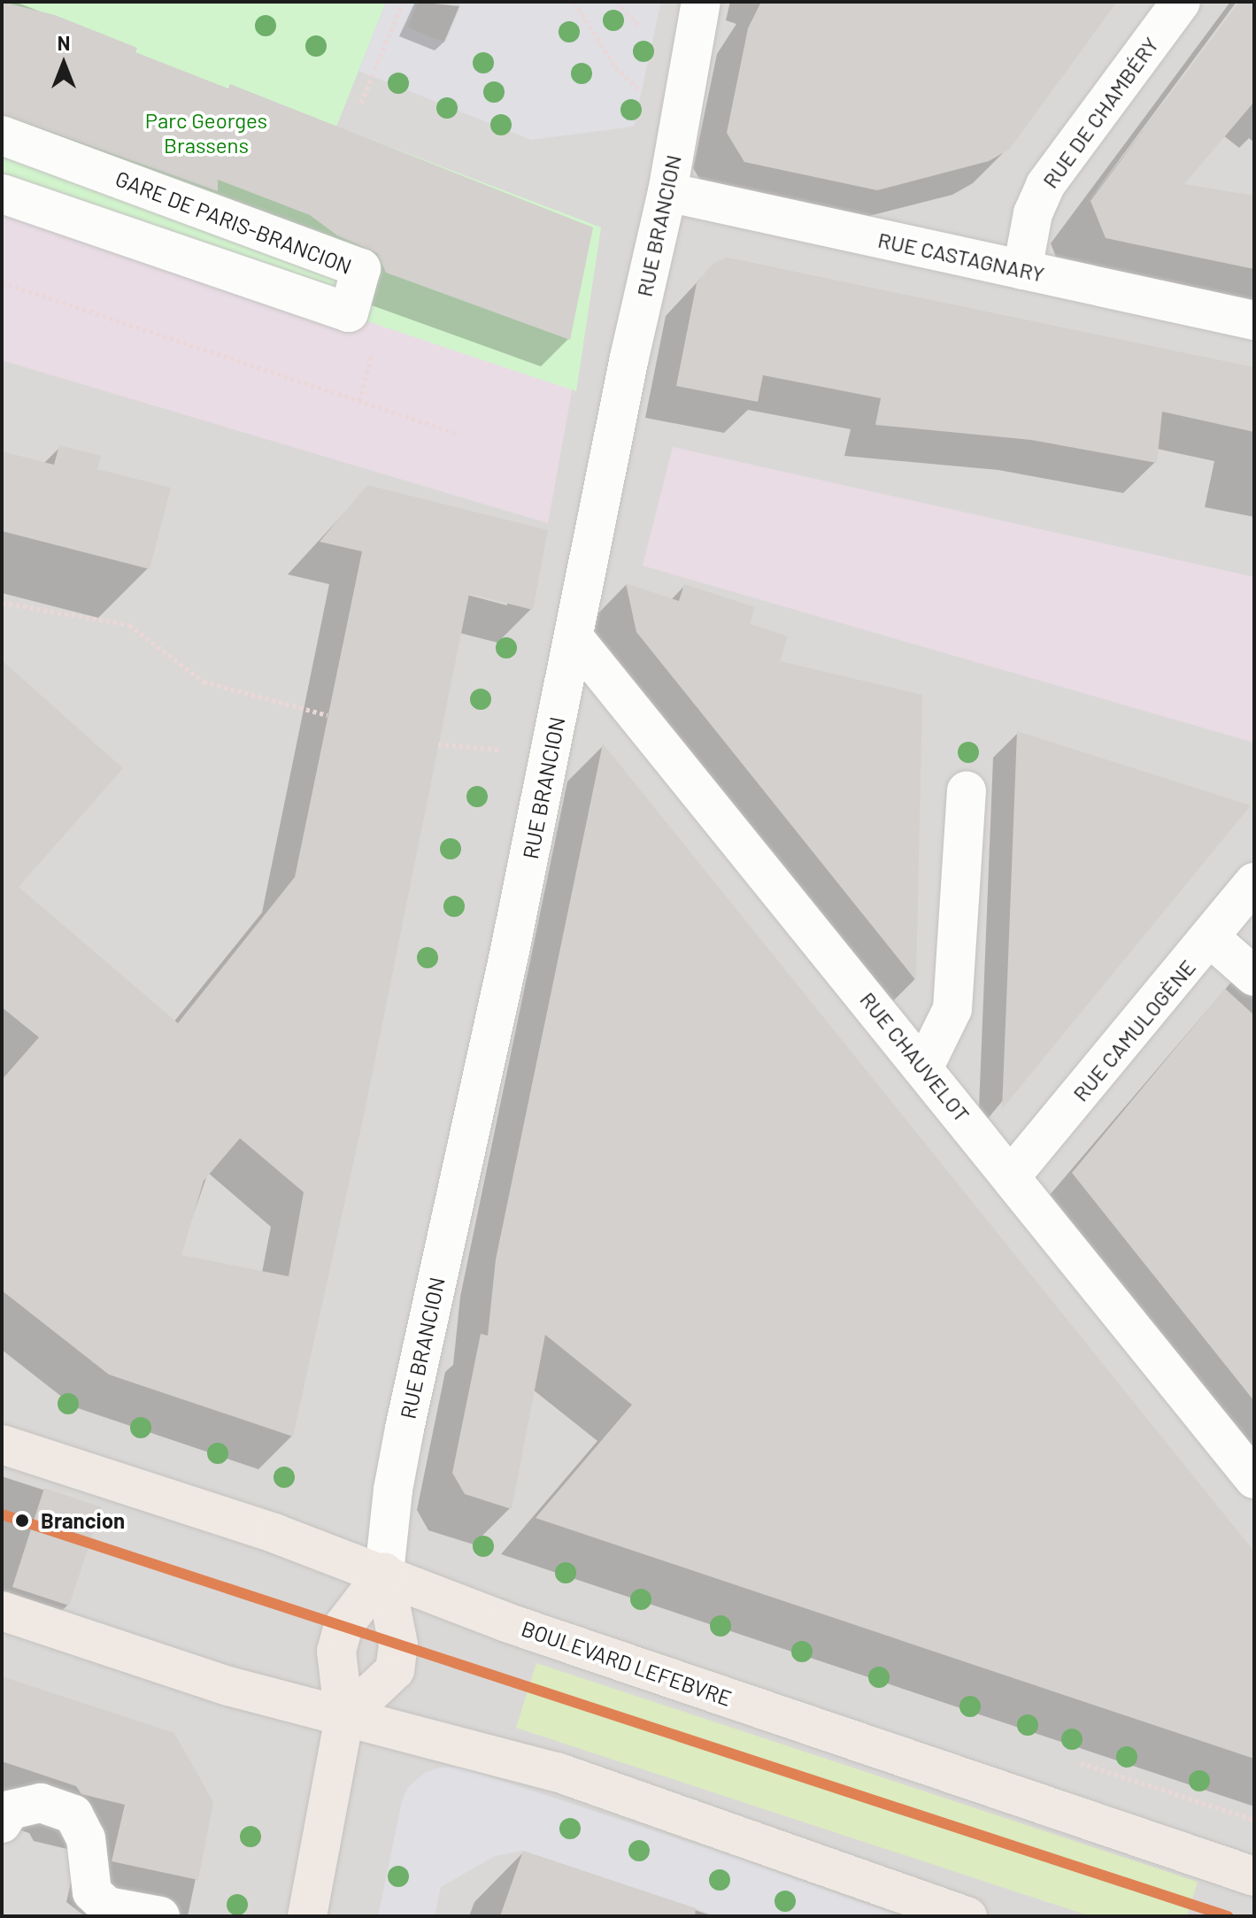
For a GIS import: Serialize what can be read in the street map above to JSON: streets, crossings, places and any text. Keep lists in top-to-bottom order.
{
  "streets": {
    "main road": ["BOULEVARD LEFEBVRE"],
    "street": [
      "RUE DE CHAMBÉRY",
      "GARE DE PARIS-BRANCION",
      "RUE BRANCION",
      "RUE CASTAGNARY",
      "RUE CAMULOGÈNE",
      "RUE CHAUVELOT"
    ]
  },
  "crossings": [
    ["RUE DE CHAMBÉRY", "RUE CASTAGNARY"],
    ["RUE BRANCION", "RUE CASTAGNARY"],
    ["RUE BRANCION", "RUE CHAUVELOT"],
    ["RUE BRANCION", "BOULEVARD LEFEBVRE"],
    ["RUE CAMULOGÈNE", "RUE CHAUVELOT"]
  ],
  "parks": ["Parc Georges Brassens"],
  "places": ["Brancion"],
  "north": "top"
}
